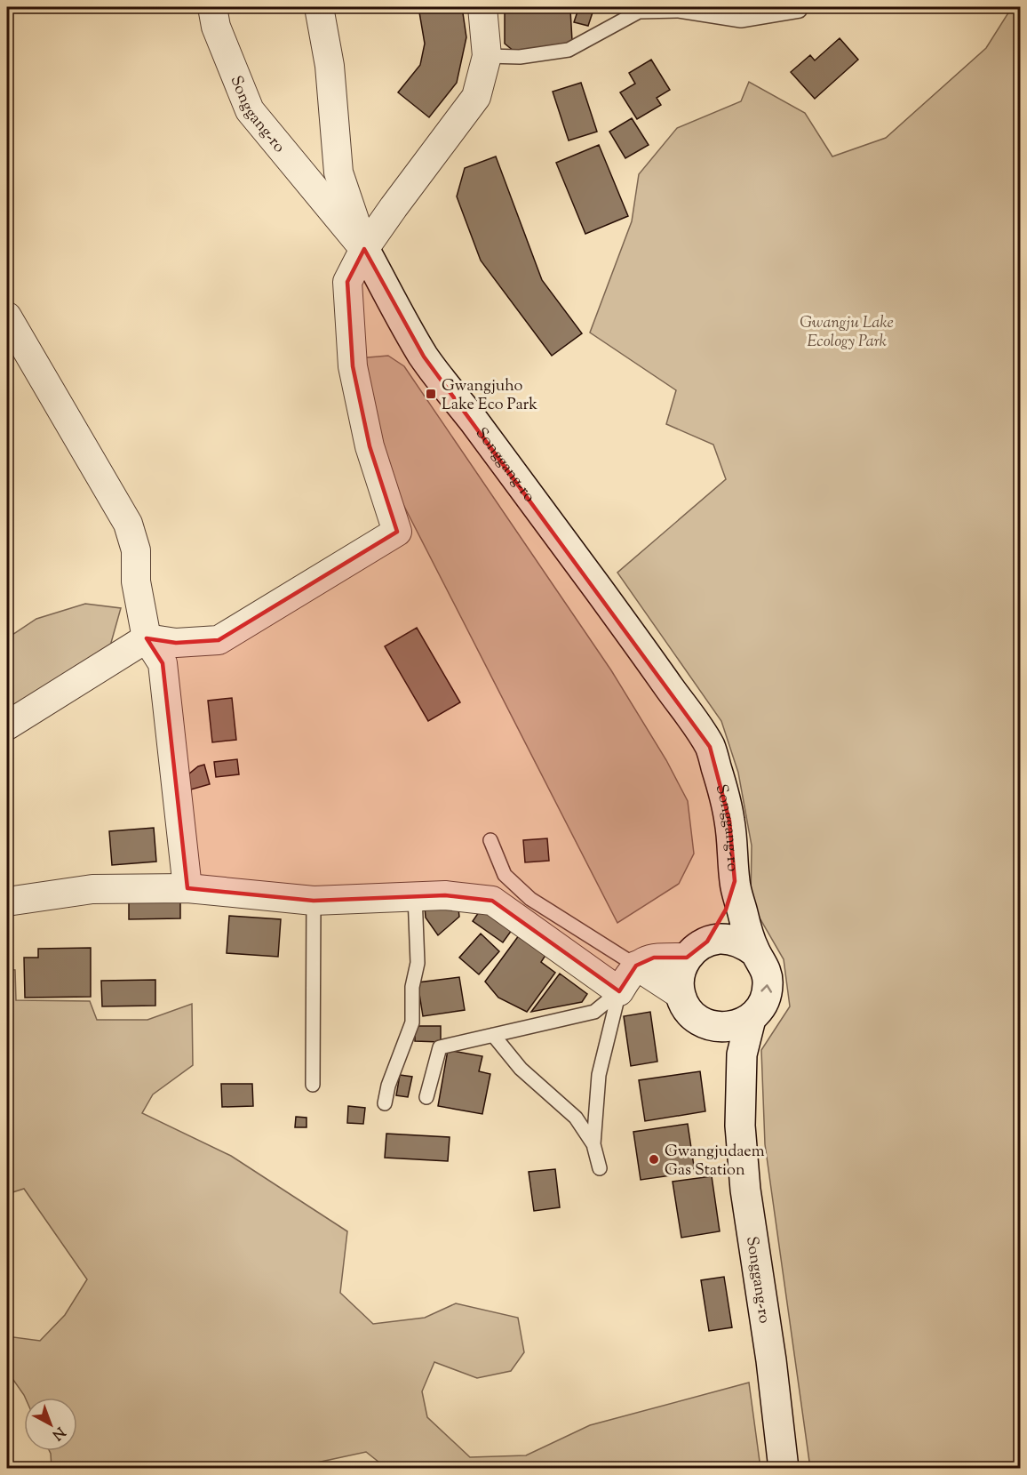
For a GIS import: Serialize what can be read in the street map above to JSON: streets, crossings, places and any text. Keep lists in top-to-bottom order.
{
  "streets": {
    "main road": ["Songgang-ro"]
  },
  "parks": ["Gwangju Lake Ecology Park"],
  "places": {
    "transit": ["Gwangjuho Lake Eco Park"],
    "other": ["Gwangjudaem Gas Station"]
  },
  "north": "bottom right"
}
